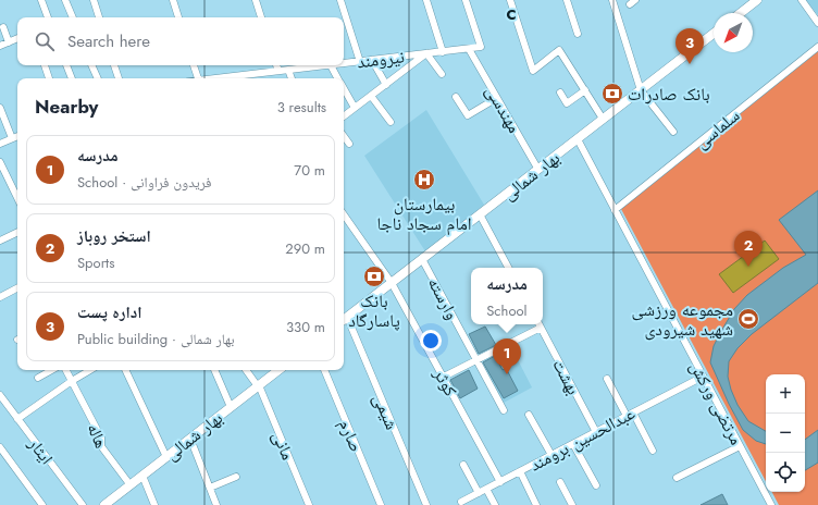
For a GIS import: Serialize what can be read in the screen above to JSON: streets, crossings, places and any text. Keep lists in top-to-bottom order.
{
  "streets": {
    "main road": ["بهار شمالی"],
    "street": [
      "نیرومند",
      "مهندسی",
      "سلماسی",
      "وارسته",
      "بهشت",
      "کوثر",
      "مرتضی ورکش",
      "شیمی",
      "هاله",
      "صارم",
      "عبدالحسین برومند",
      "مانی",
      "ایثار"
    ]
  },
  "crossings": [
    ["نیرومند", "مهندسی"],
    ["مهندسی", "بهار شمالی"],
    ["سلماسی", "مرتضی ورکش"],
    ["بهار شمالی", "وارسته"],
    ["بهار شمالی", "کوثر"],
    ["بهار شمالی", "مرتضی ورکش"],
    ["بهار شمالی", "شیمی"],
    ["بهار شمالی", "هاله"],
    ["بهار شمالی", "مانی"],
    ["بهشت", "عبدالحسین برومند"],
    ["کوثر", "عبدالحسین برومند"],
    ["مرتضی ورکش", "عبدالحسین برومند"]
  ],
  "places": {
    "bank": ["بانک صادرات", "بانک پاسارگاد"],
    "hospital": ["بیمارستان امام سجاد ناجا"],
    "sports": ["مجموعه ورزشی شهید شیرودی"]
  },
  "north": "bottom left",
  "page": {
    "search": "Search here",
    "pins": ["3", "2", "1"],
    "heading": ["Nearby", "3 results"],
    "list": [
      {
        "mark": "1",
        "name": "مدرسه",
        "note": "School · فریدون فراوانی",
        "value": "70 m"
      },
      {
        "mark": "2",
        "name": "استخر روباز",
        "note": "Sports",
        "value": "290 m"
      },
      {
        "mark": "3",
        "name": "اداره پست",
        "note": "Public building · بهار شمالی",
        "value": "330 m"
      }
    ],
    "popup": ["مدرسه", "School"],
    "map_buttons": ["+", "−"]
  },
  "grid": {
    "columns": ["C"]
  }
}
